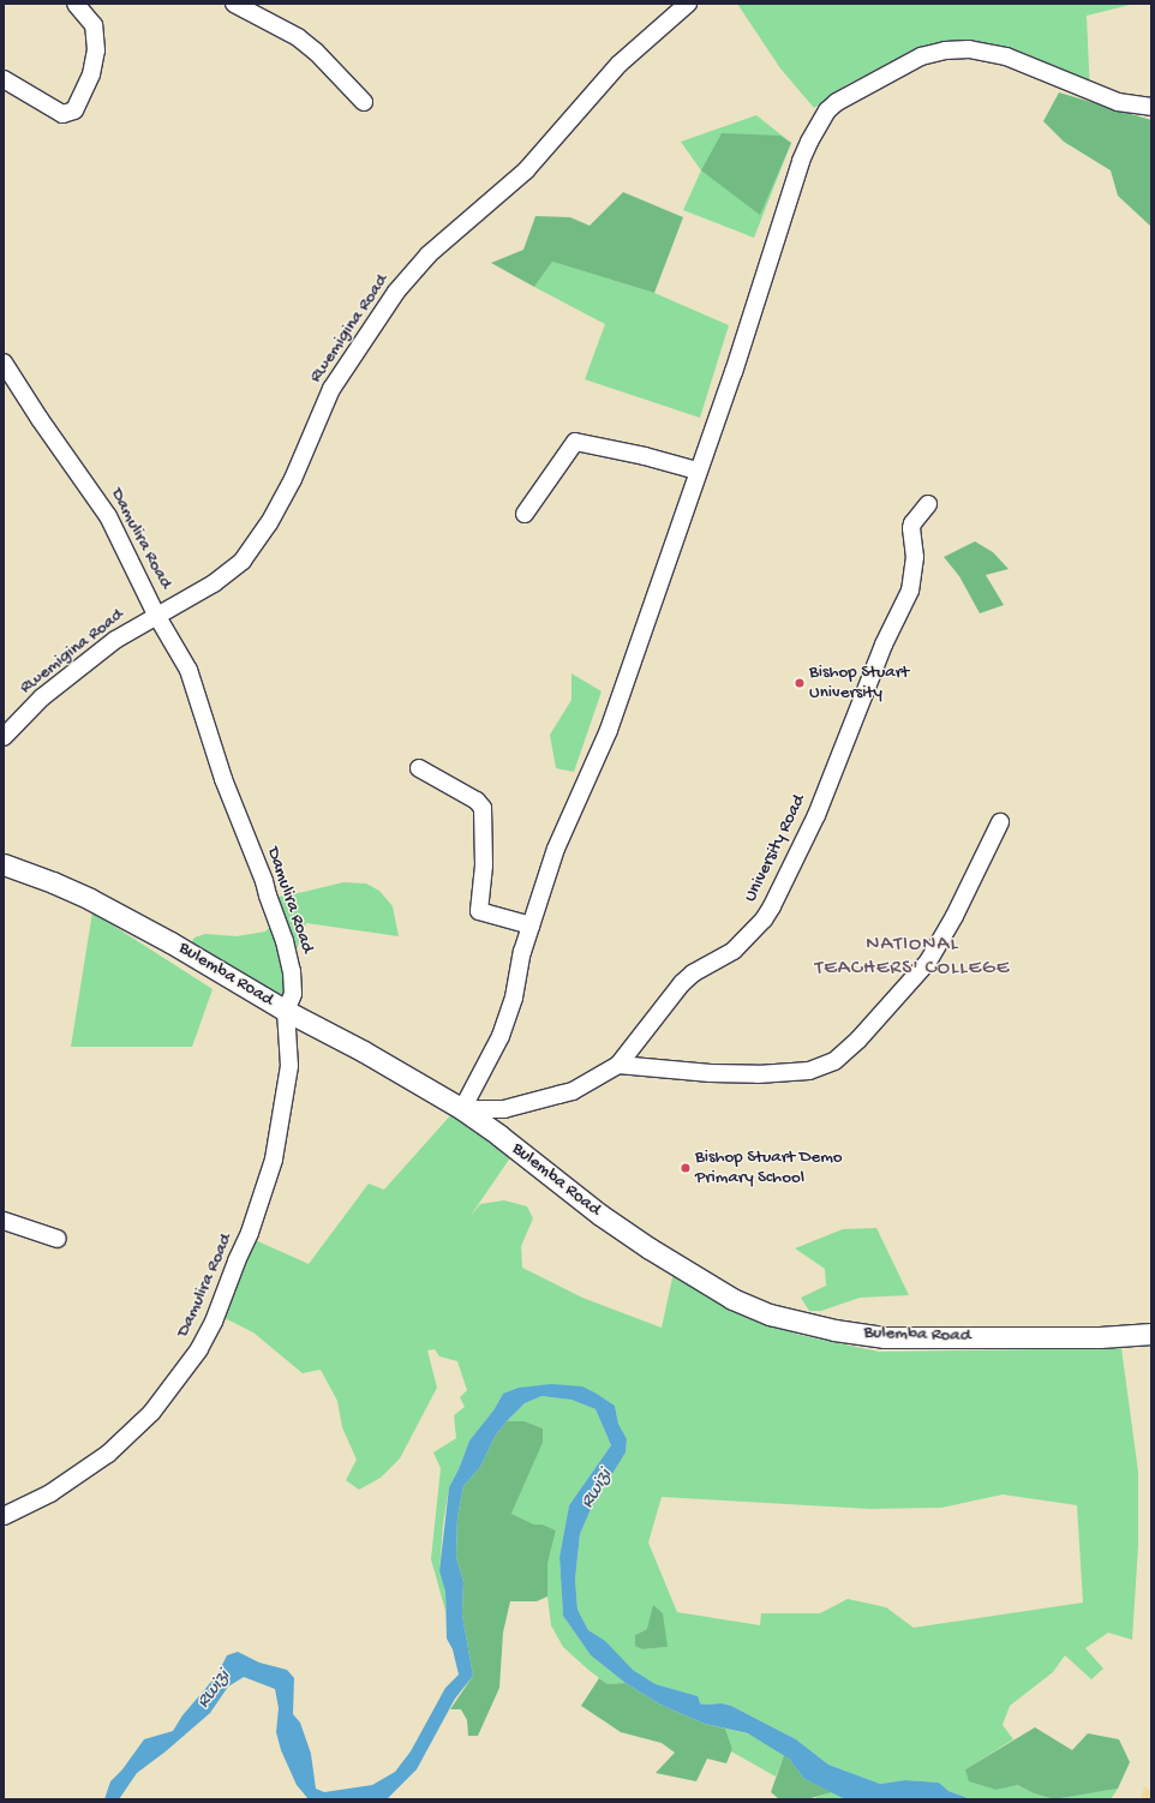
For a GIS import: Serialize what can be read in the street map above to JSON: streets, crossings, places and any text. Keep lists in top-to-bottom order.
{
  "streets": {
    "main road": ["Bulemba Road"],
    "street": ["Rwemigina Road", "Damulira Road", "University Road"]
  },
  "crossings": [
    ["Rwemigina Road", "Damulira Road"],
    ["Damulira Road", "Bulemba Road"],
    ["University Road", "Bulemba Road"]
  ],
  "districts": ["NATIONAL TEACHERS' COLLEGE"],
  "water": ["Rwizi"],
  "places": ["Bishop Stuart University", "Bishop Stuart Demo Primary School"]
}
